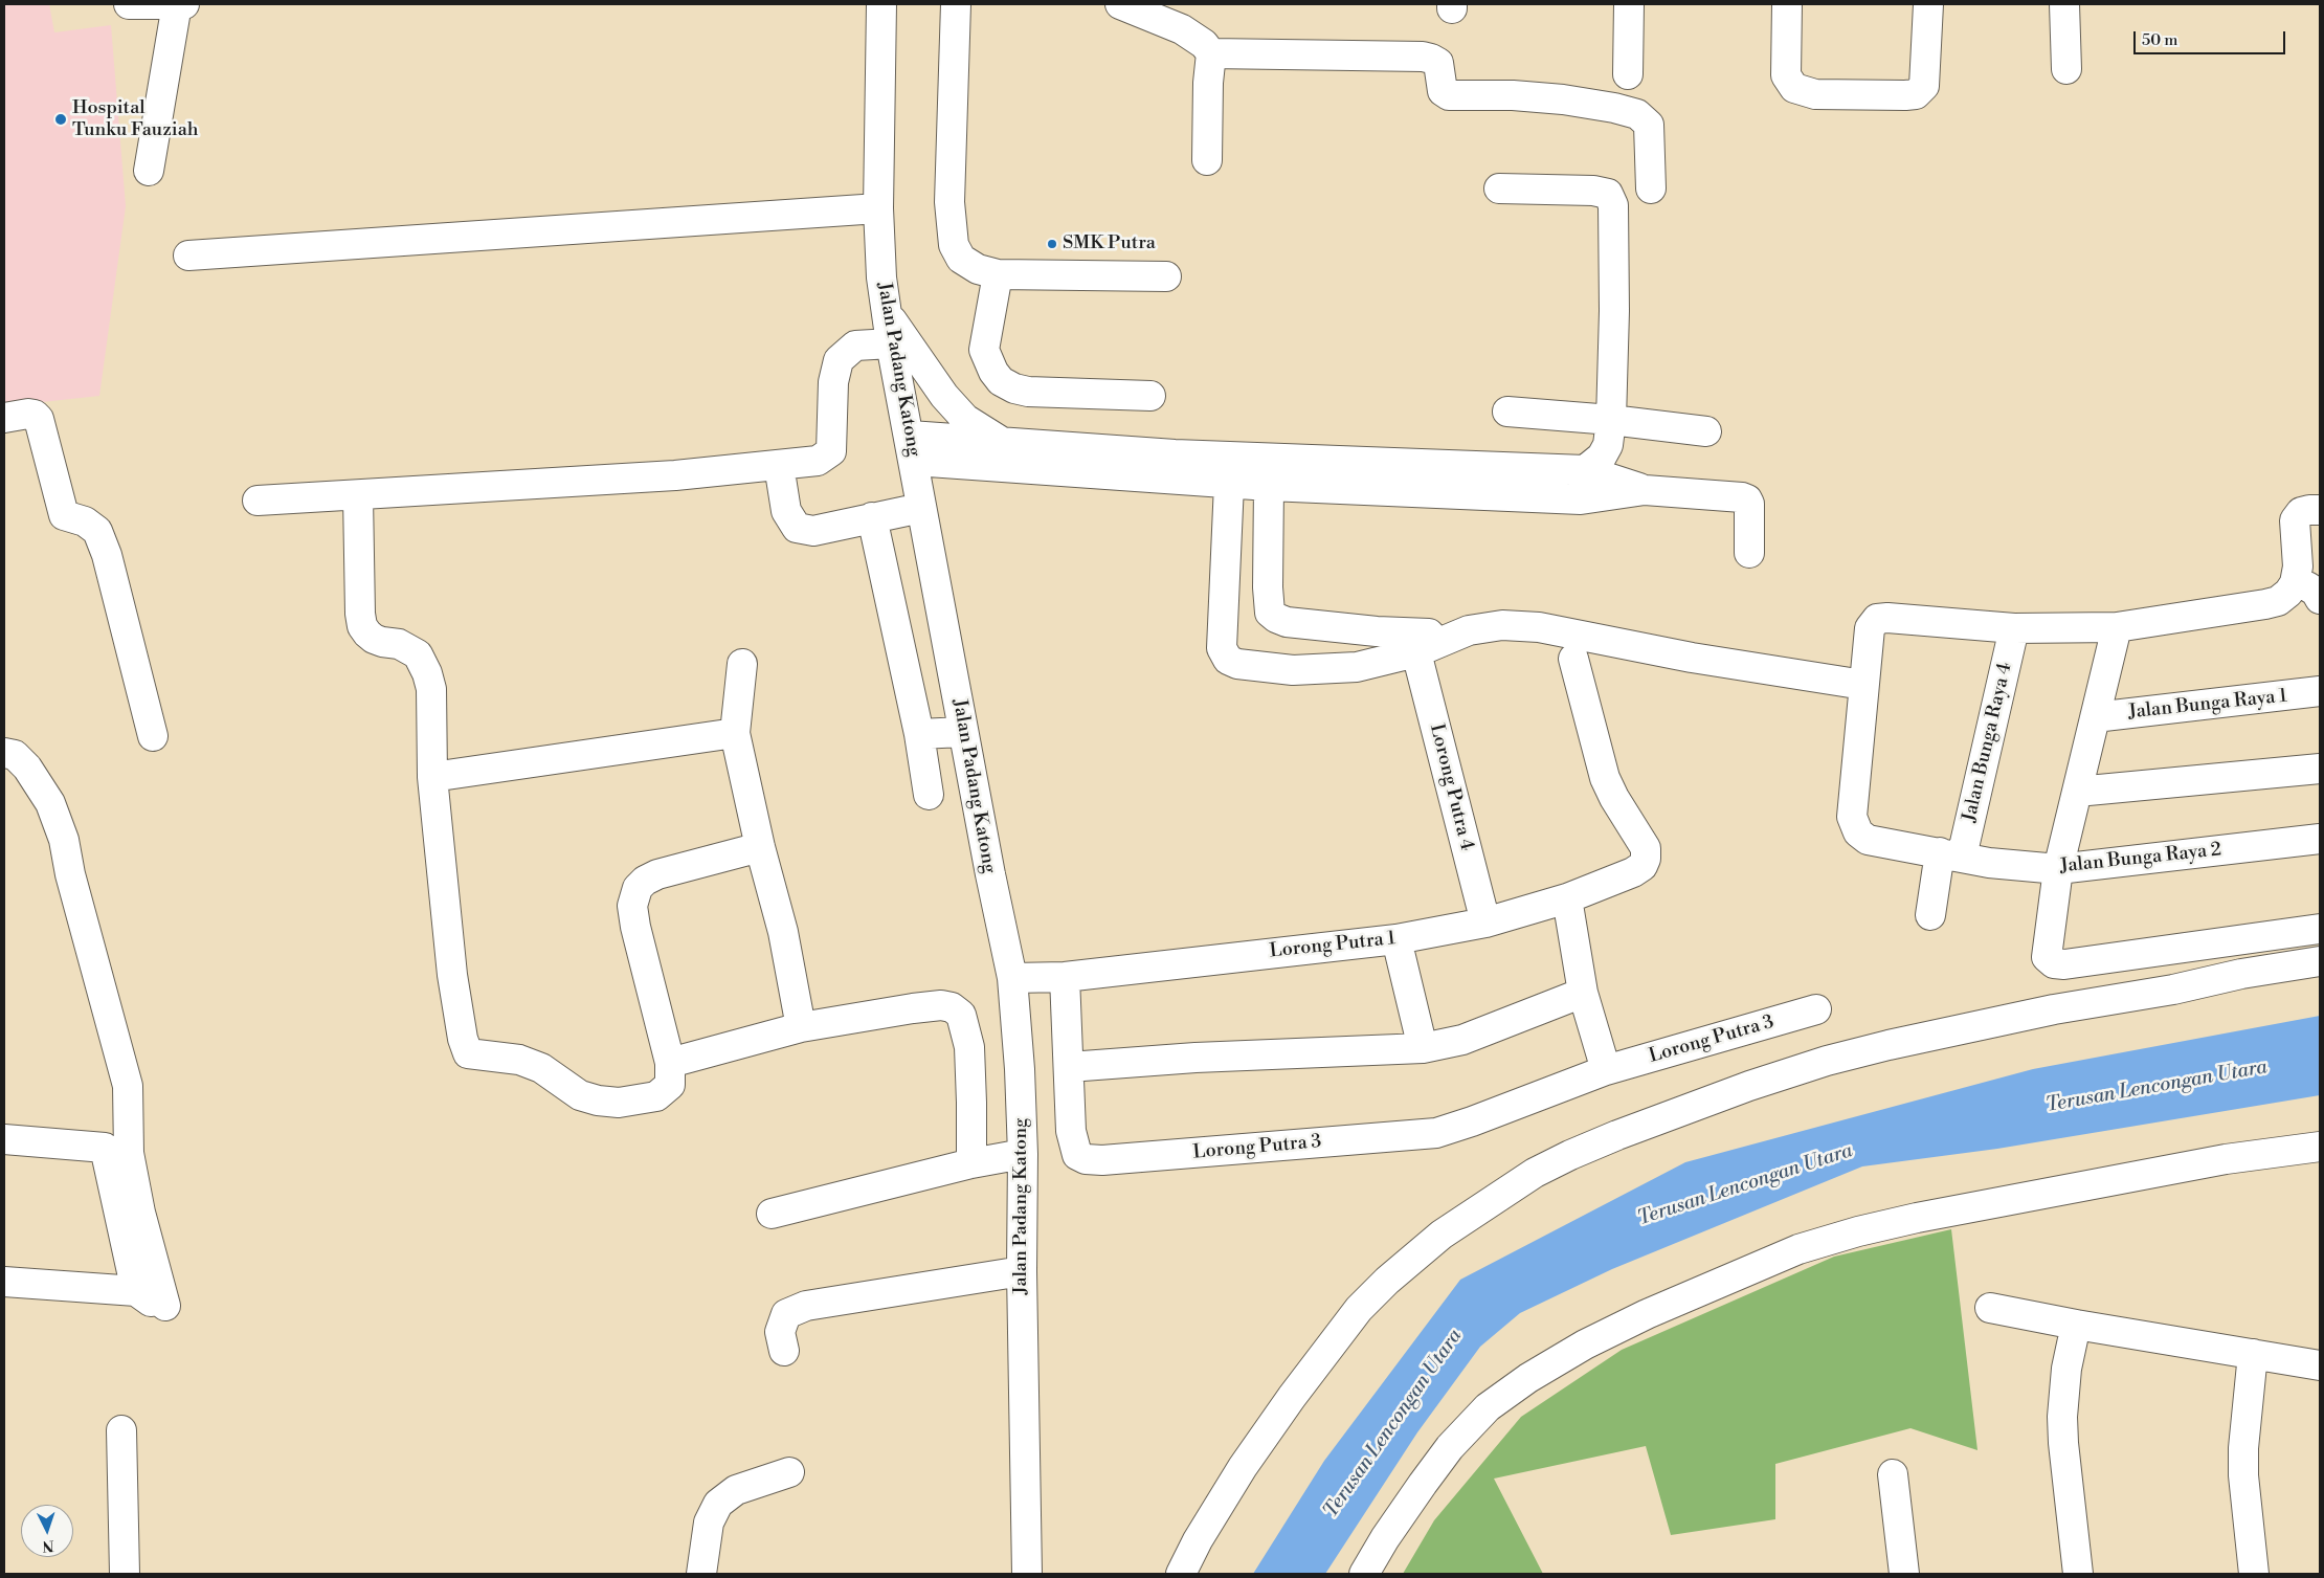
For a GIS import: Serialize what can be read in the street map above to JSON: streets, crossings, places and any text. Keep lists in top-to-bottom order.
{
  "streets": {
    "street": [
      "Jalan Padang Katong",
      "Jalan Bunga Raya 1",
      "Jalan Bunga Raya 4",
      "Lorong Putra 4",
      "Jalan Bunga Raya 2",
      "Lorong Putra 1",
      "Lorong Putra 3"
    ]
  },
  "crossings": [
    ["Jalan Padang Katong", "Lorong Putra 1"],
    ["Jalan Bunga Raya 4", "Jalan Bunga Raya 2"],
    ["Lorong Putra 4", "Lorong Putra 1"],
    ["Lorong Putra 1", "Lorong Putra 3"]
  ],
  "water": ["Terusan Lencongan Utara"],
  "places": ["Hospital Tunku Fauziah", "SMK Putra"],
  "scale_bar": "50 m",
  "north": "bottom"
}
